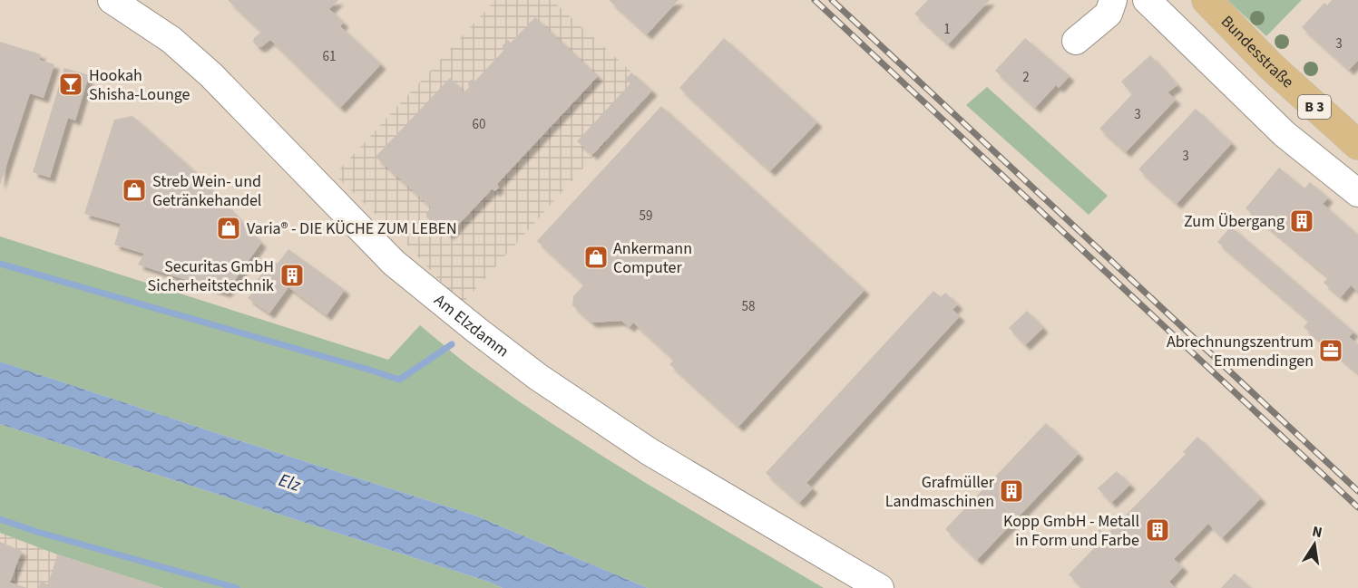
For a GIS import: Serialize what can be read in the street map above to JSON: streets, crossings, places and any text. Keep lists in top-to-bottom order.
{
  "streets": {
    "main road": ["Bundesstraße", "B 3"],
    "street": ["Am Elzdamm"]
  },
  "water": ["Elz"],
  "places": {
    "bar": ["Hookah Shisha-Lounge"],
    "shop": ["Streb Wein- und Getränkehandel", "Varia® - DIE KÜCHE ZUM LEBEN", "Ankermann Computer"],
    "building": [
      "Zum Übergang",
      "Securitas GmbH Sicherheitstechnik",
      "Grafmüller Landmaschinen",
      "Kopp GmbH - Metall in Form und Farbe"
    ],
    "office": ["Abrechnungszentrum Emmendingen"]
  },
  "house_numbers": [
    "1",
    "3",
    "61",
    "2",
    "3",
    "60",
    "3",
    "59",
    "58"
  ],
  "north": "top"
}
